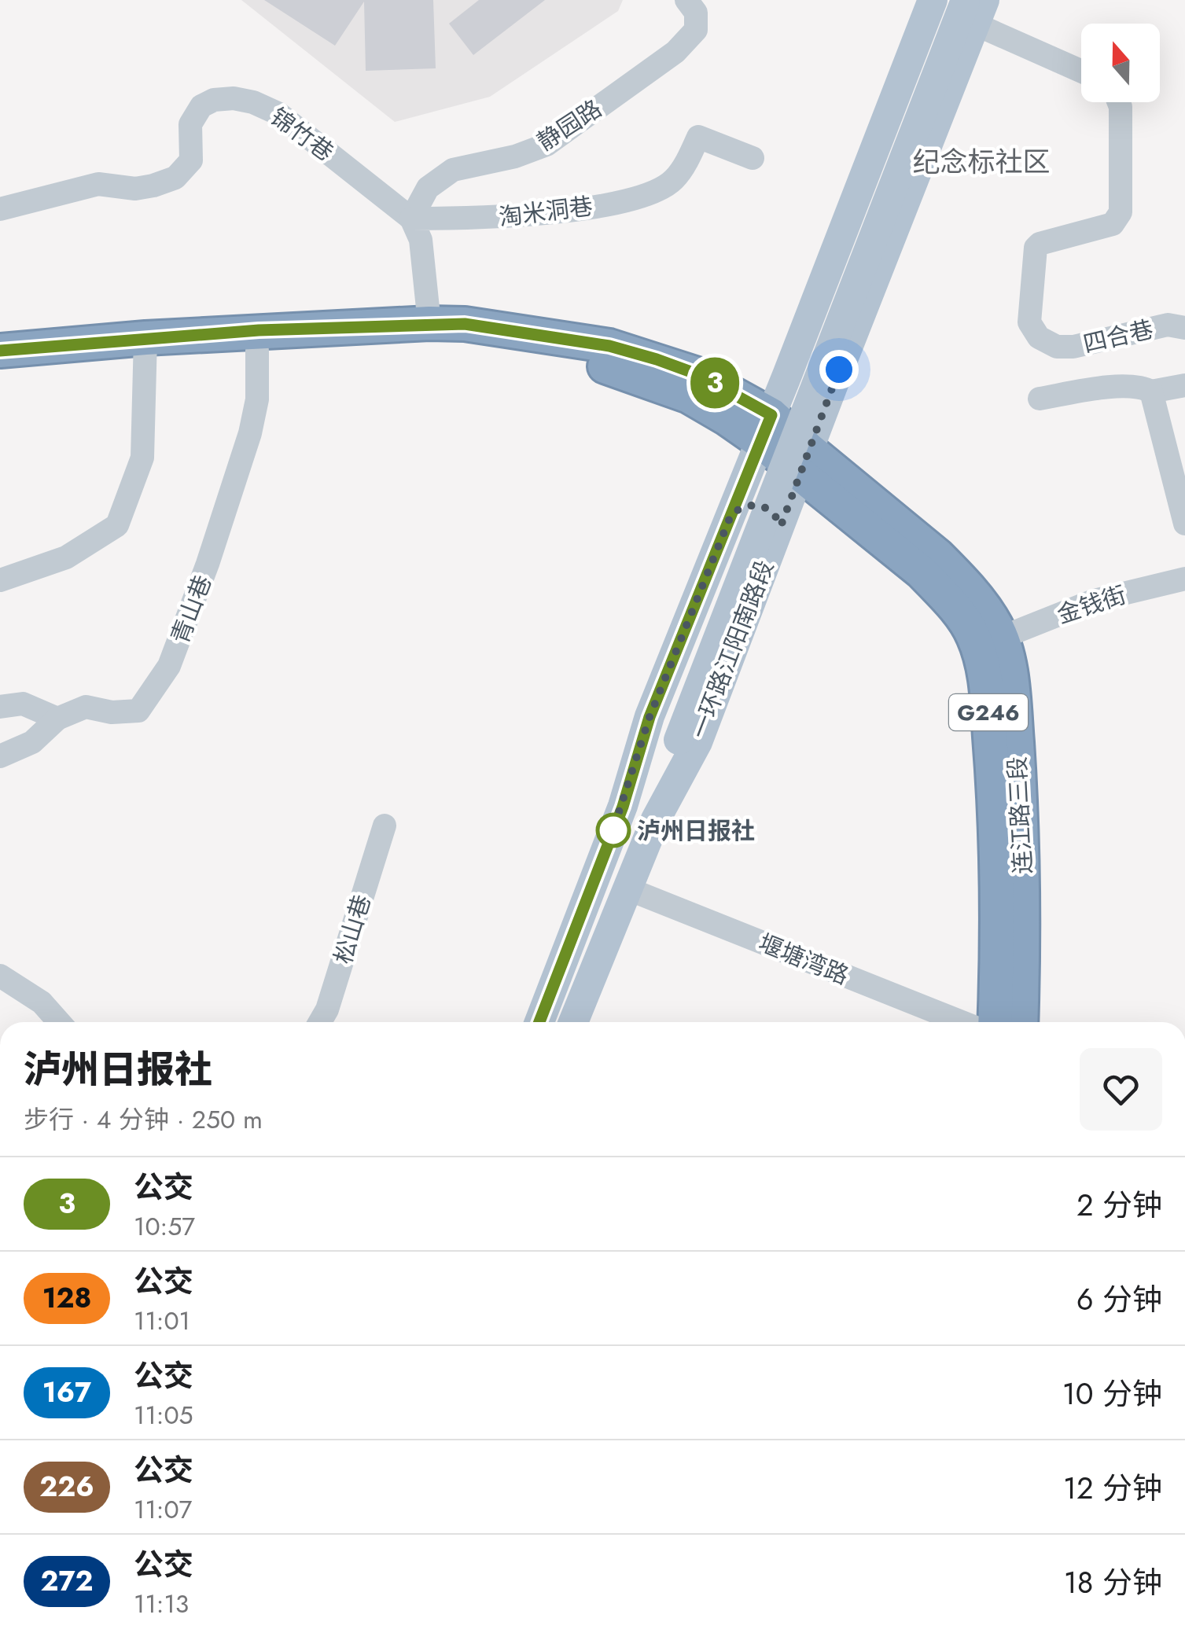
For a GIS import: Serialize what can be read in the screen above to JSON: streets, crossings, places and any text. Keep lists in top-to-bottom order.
{
  "streets": {
    "highway": ["G246", "连江路三段"],
    "main road": ["一环路江阳南路段"],
    "street": [
      "静园路",
      "锦竹巷",
      "淘米洞巷",
      "四合巷",
      "金钱街",
      "青山巷",
      "松山巷",
      "堰塘湾路"
    ]
  },
  "crossings": [
    ["静园路", "锦竹巷"],
    ["静园路", "淘米洞巷"],
    ["锦竹巷", "淘米洞巷"],
    ["金钱街", "连江路三段"],
    ["青山巷", "G246"],
    ["一环路江阳南路段", "G246"],
    ["一环路江阳南路段", "连江路三段"],
    ["一环路江阳南路段", "堰塘湾路"],
    ["G246", "连江路三段"]
  ],
  "districts": ["纪念标社区"],
  "places": ["泸州日报社"],
  "lines": ["bus line 3"],
  "north": "top",
  "page": {
    "on_map": "3",
    "heading": ["泸州日报社", "步行 · 4 分钟 · 250 m"],
    "list": [
      {
        "mark": "3",
        "name": "公交",
        "note": "10:57",
        "value": "2 分钟"
      },
      {
        "mark": "128",
        "name": "公交",
        "note": "11:01",
        "value": "6 分钟"
      },
      {
        "mark": "167",
        "name": "公交",
        "note": "11:05",
        "value": "10 分钟"
      },
      {
        "mark": "226",
        "name": "公交",
        "note": "11:07",
        "value": "12 分钟"
      },
      {
        "mark": "272",
        "name": "公交",
        "note": "11:13",
        "value": "18 分钟"
      }
    ]
  }
}
